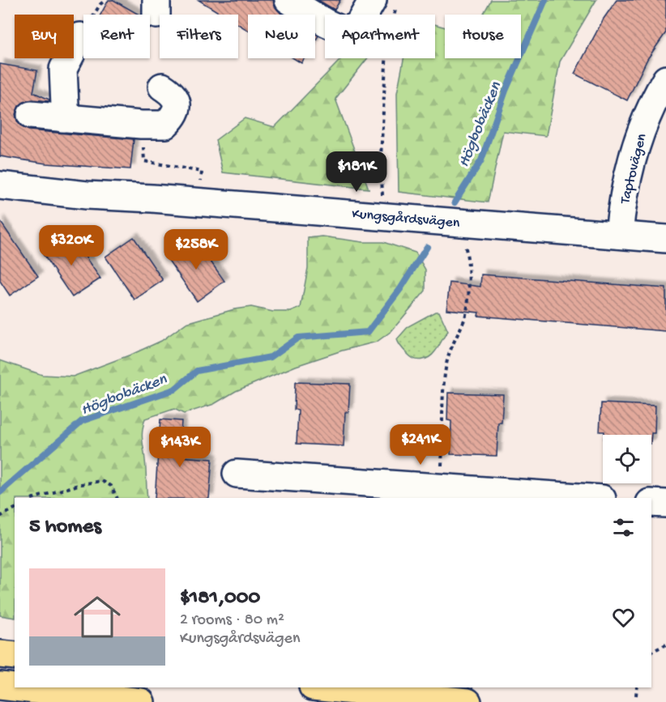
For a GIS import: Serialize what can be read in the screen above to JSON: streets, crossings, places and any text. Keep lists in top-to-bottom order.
{
  "streets": {
    "street": ["Taptovägen", "Kungsgårdsvägen"]
  },
  "crossings": [
    ["Taptovägen", "Kungsgårdsvägen"]
  ],
  "water": ["Högbobäcken"],
  "page": {
    "chip": [
      "Buy",
      "Rent",
      "Filters",
      "New",
      "Apartment",
      "House"
    ],
    "price": [
      "$181K",
      "$320K",
      "$258K",
      "$241K",
      "$143K"
    ],
    "heading": "5 homes",
    "list": [
      {
        "name": "$181,000",
        "note": "2 rooms · 80 m² · Kungsgårdsvägen"
      }
    ]
  }
}
